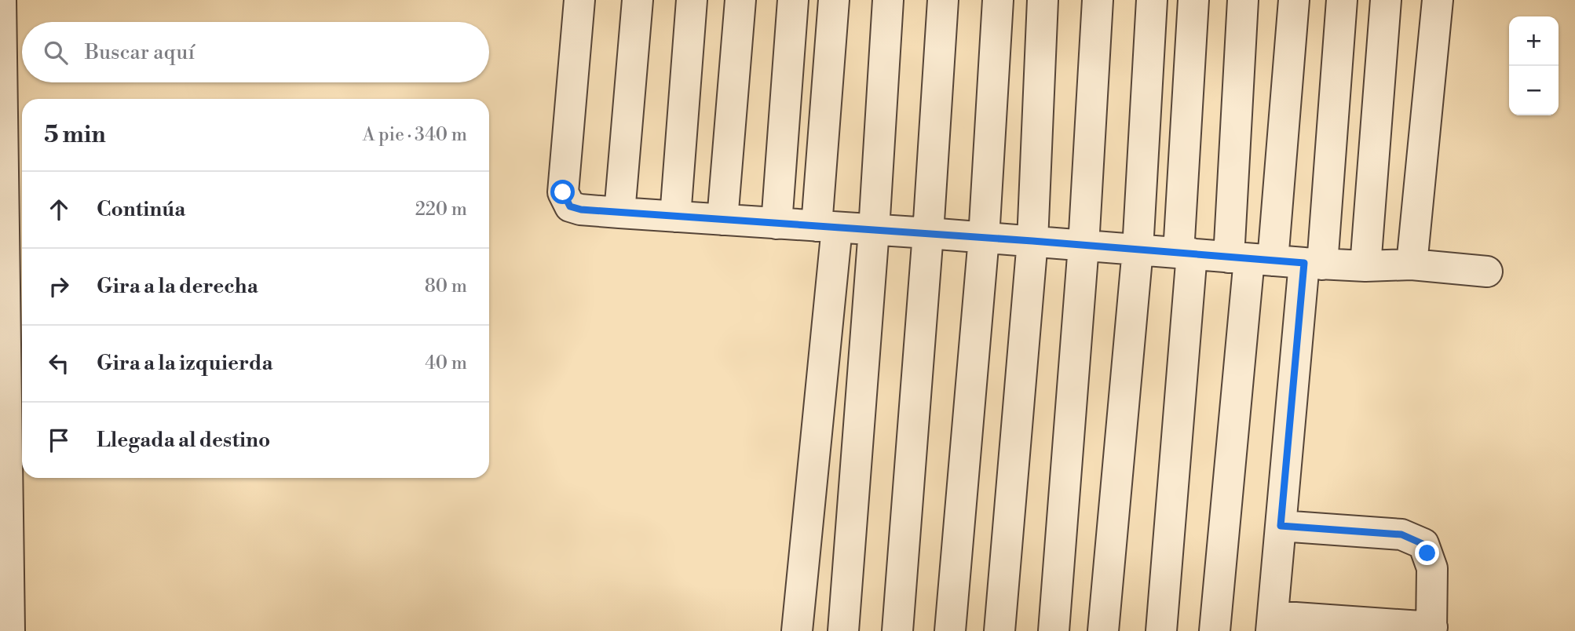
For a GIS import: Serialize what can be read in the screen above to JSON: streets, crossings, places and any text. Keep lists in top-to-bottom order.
{
  "page": {
    "map_buttons": ["+", "−"],
    "search": "Buscar aquí",
    "heading": ["5 min", "A pie · 340 m"],
    "list": [
      ["Continúa", "220 m"],
      ["Gira a la derecha", "80 m"],
      ["Gira a la izquierda", "40 m"],
      "Llegada al destino"
    ]
  }
}
